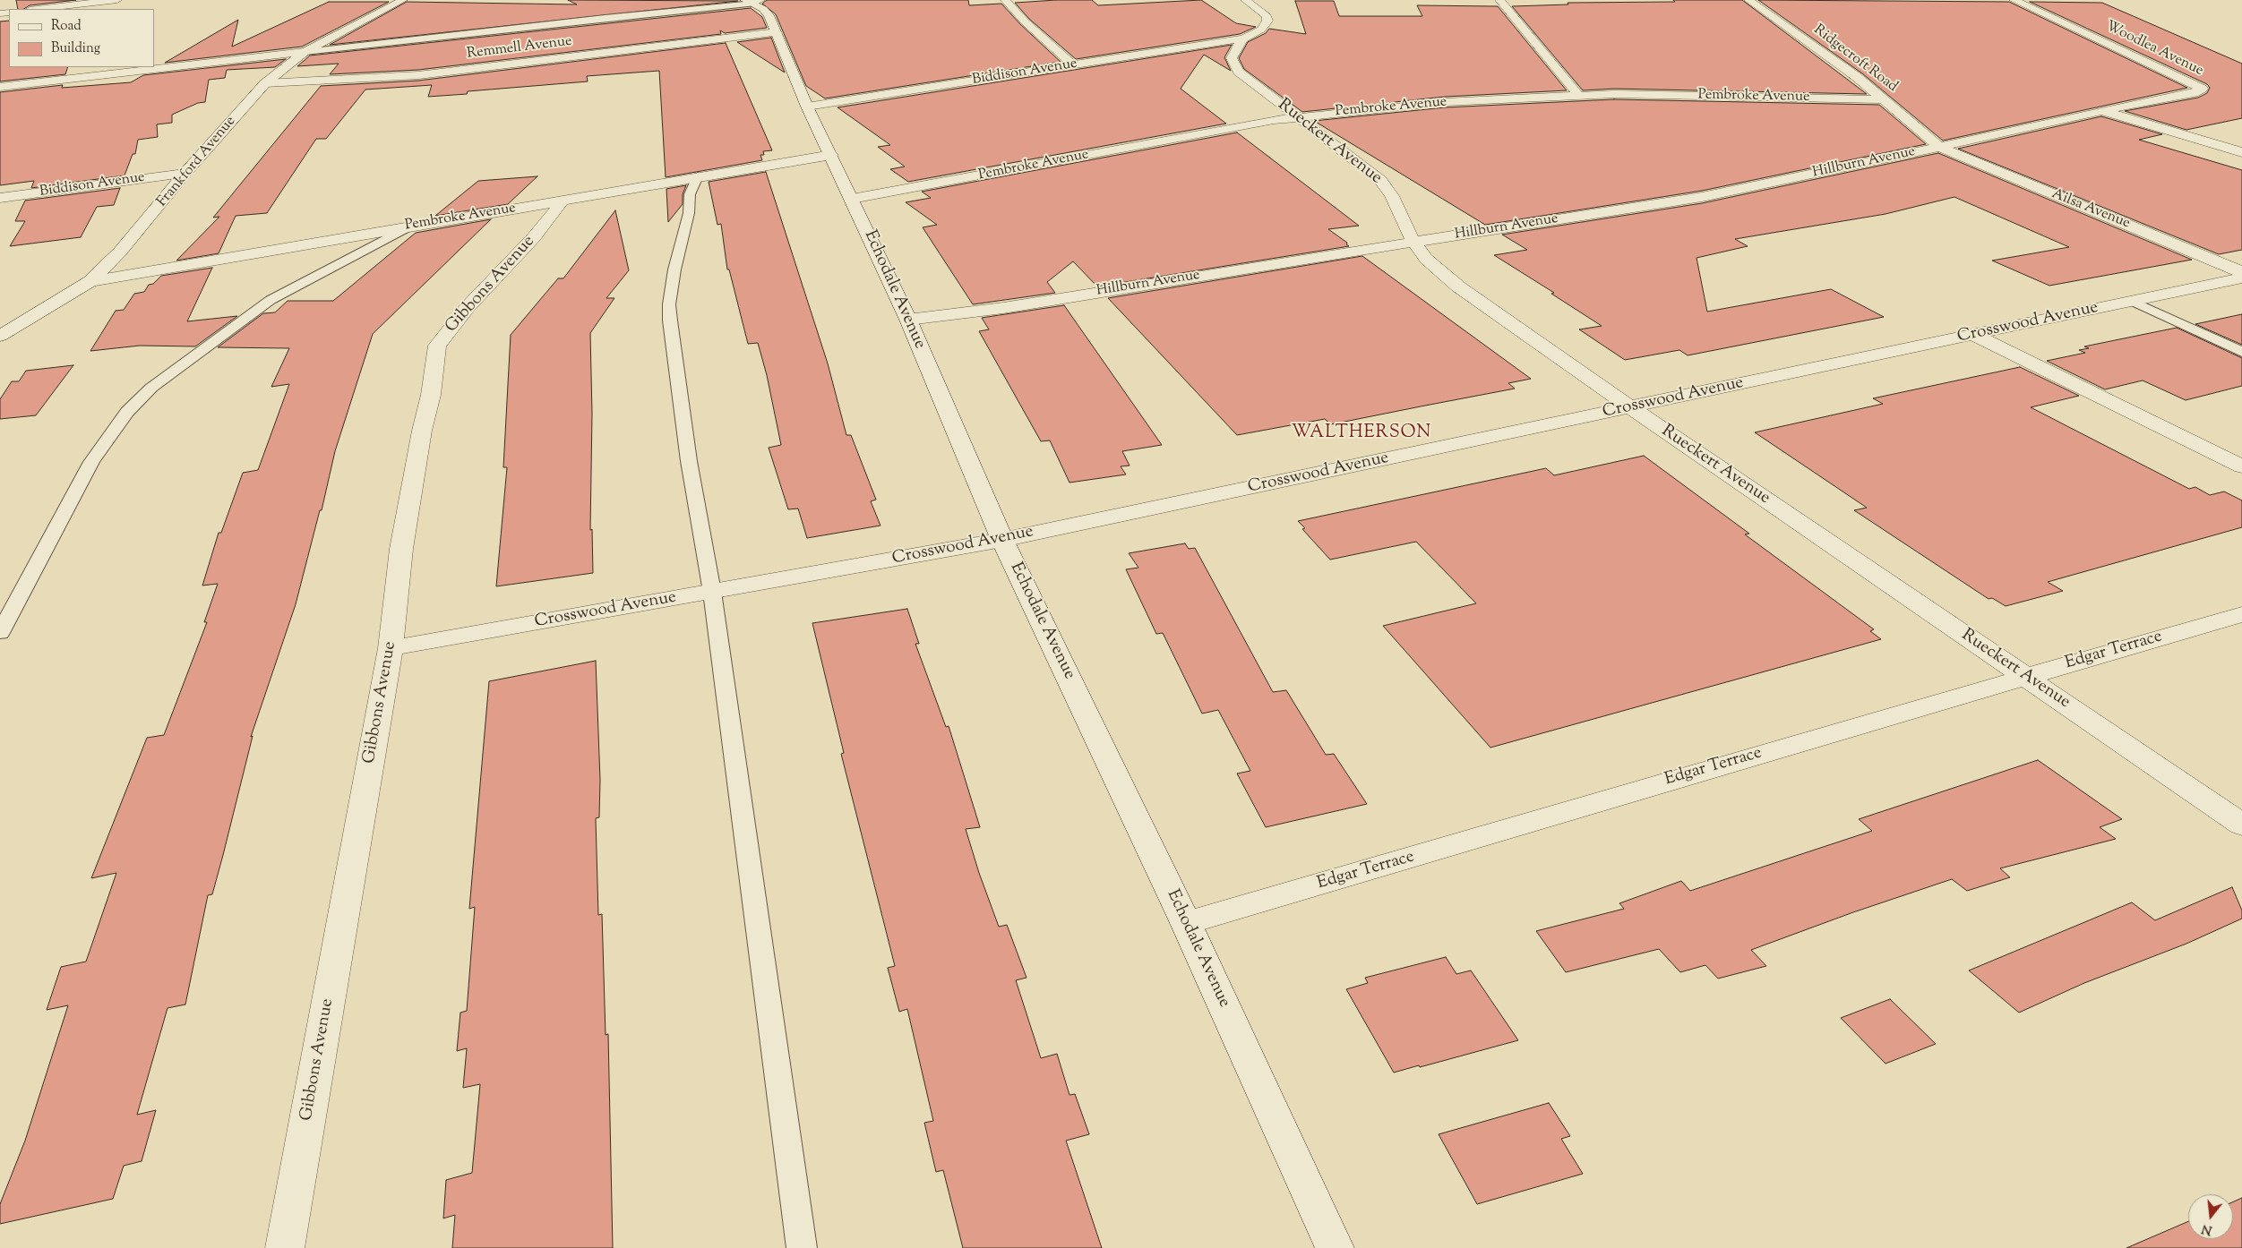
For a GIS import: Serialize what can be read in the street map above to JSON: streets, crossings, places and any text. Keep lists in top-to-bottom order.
{
  "streets": {
    "street": [
      "Remmell Avenue",
      "Woodlea Avenue",
      "Ridgecroft Road",
      "Biddison Avenue",
      "Pembroke Avenue",
      "Rueckert Avenue",
      "Frankford Avenue",
      "Hillburn Avenue",
      "Ailsa Avenue",
      "Gibbons Avenue",
      "Echodale Avenue",
      "Crosswood Avenue",
      "Edgar Terrace"
    ]
  },
  "crossings": [
    ["Remmell Avenue", "Frankford Avenue"],
    ["Remmell Avenue", "Echodale Avenue"],
    ["Woodlea Avenue", "Hillburn Avenue"],
    ["Ridgecroft Road", "Pembroke Avenue"],
    ["Ridgecroft Road", "Hillburn Avenue"],
    ["Ridgecroft Road", "Ailsa Avenue"],
    ["Biddison Avenue", "Rueckert Avenue"],
    ["Biddison Avenue", "Frankford Avenue"],
    ["Biddison Avenue", "Echodale Avenue"],
    ["Pembroke Avenue", "Rueckert Avenue"],
    ["Pembroke Avenue", "Frankford Avenue"],
    ["Pembroke Avenue", "Gibbons Avenue"],
    ["Pembroke Avenue", "Echodale Avenue"],
    ["Rueckert Avenue", "Hillburn Avenue"],
    ["Rueckert Avenue", "Crosswood Avenue"],
    ["Rueckert Avenue", "Edgar Terrace"],
    ["Hillburn Avenue", "Ailsa Avenue"],
    ["Hillburn Avenue", "Echodale Avenue"],
    ["Gibbons Avenue", "Crosswood Avenue"],
    ["Echodale Avenue", "Crosswood Avenue"],
    ["Echodale Avenue", "Edgar Terrace"]
  ],
  "districts": ["WALTHERSON"],
  "legend": ["Road", "Building"],
  "north": "bottom"
}
